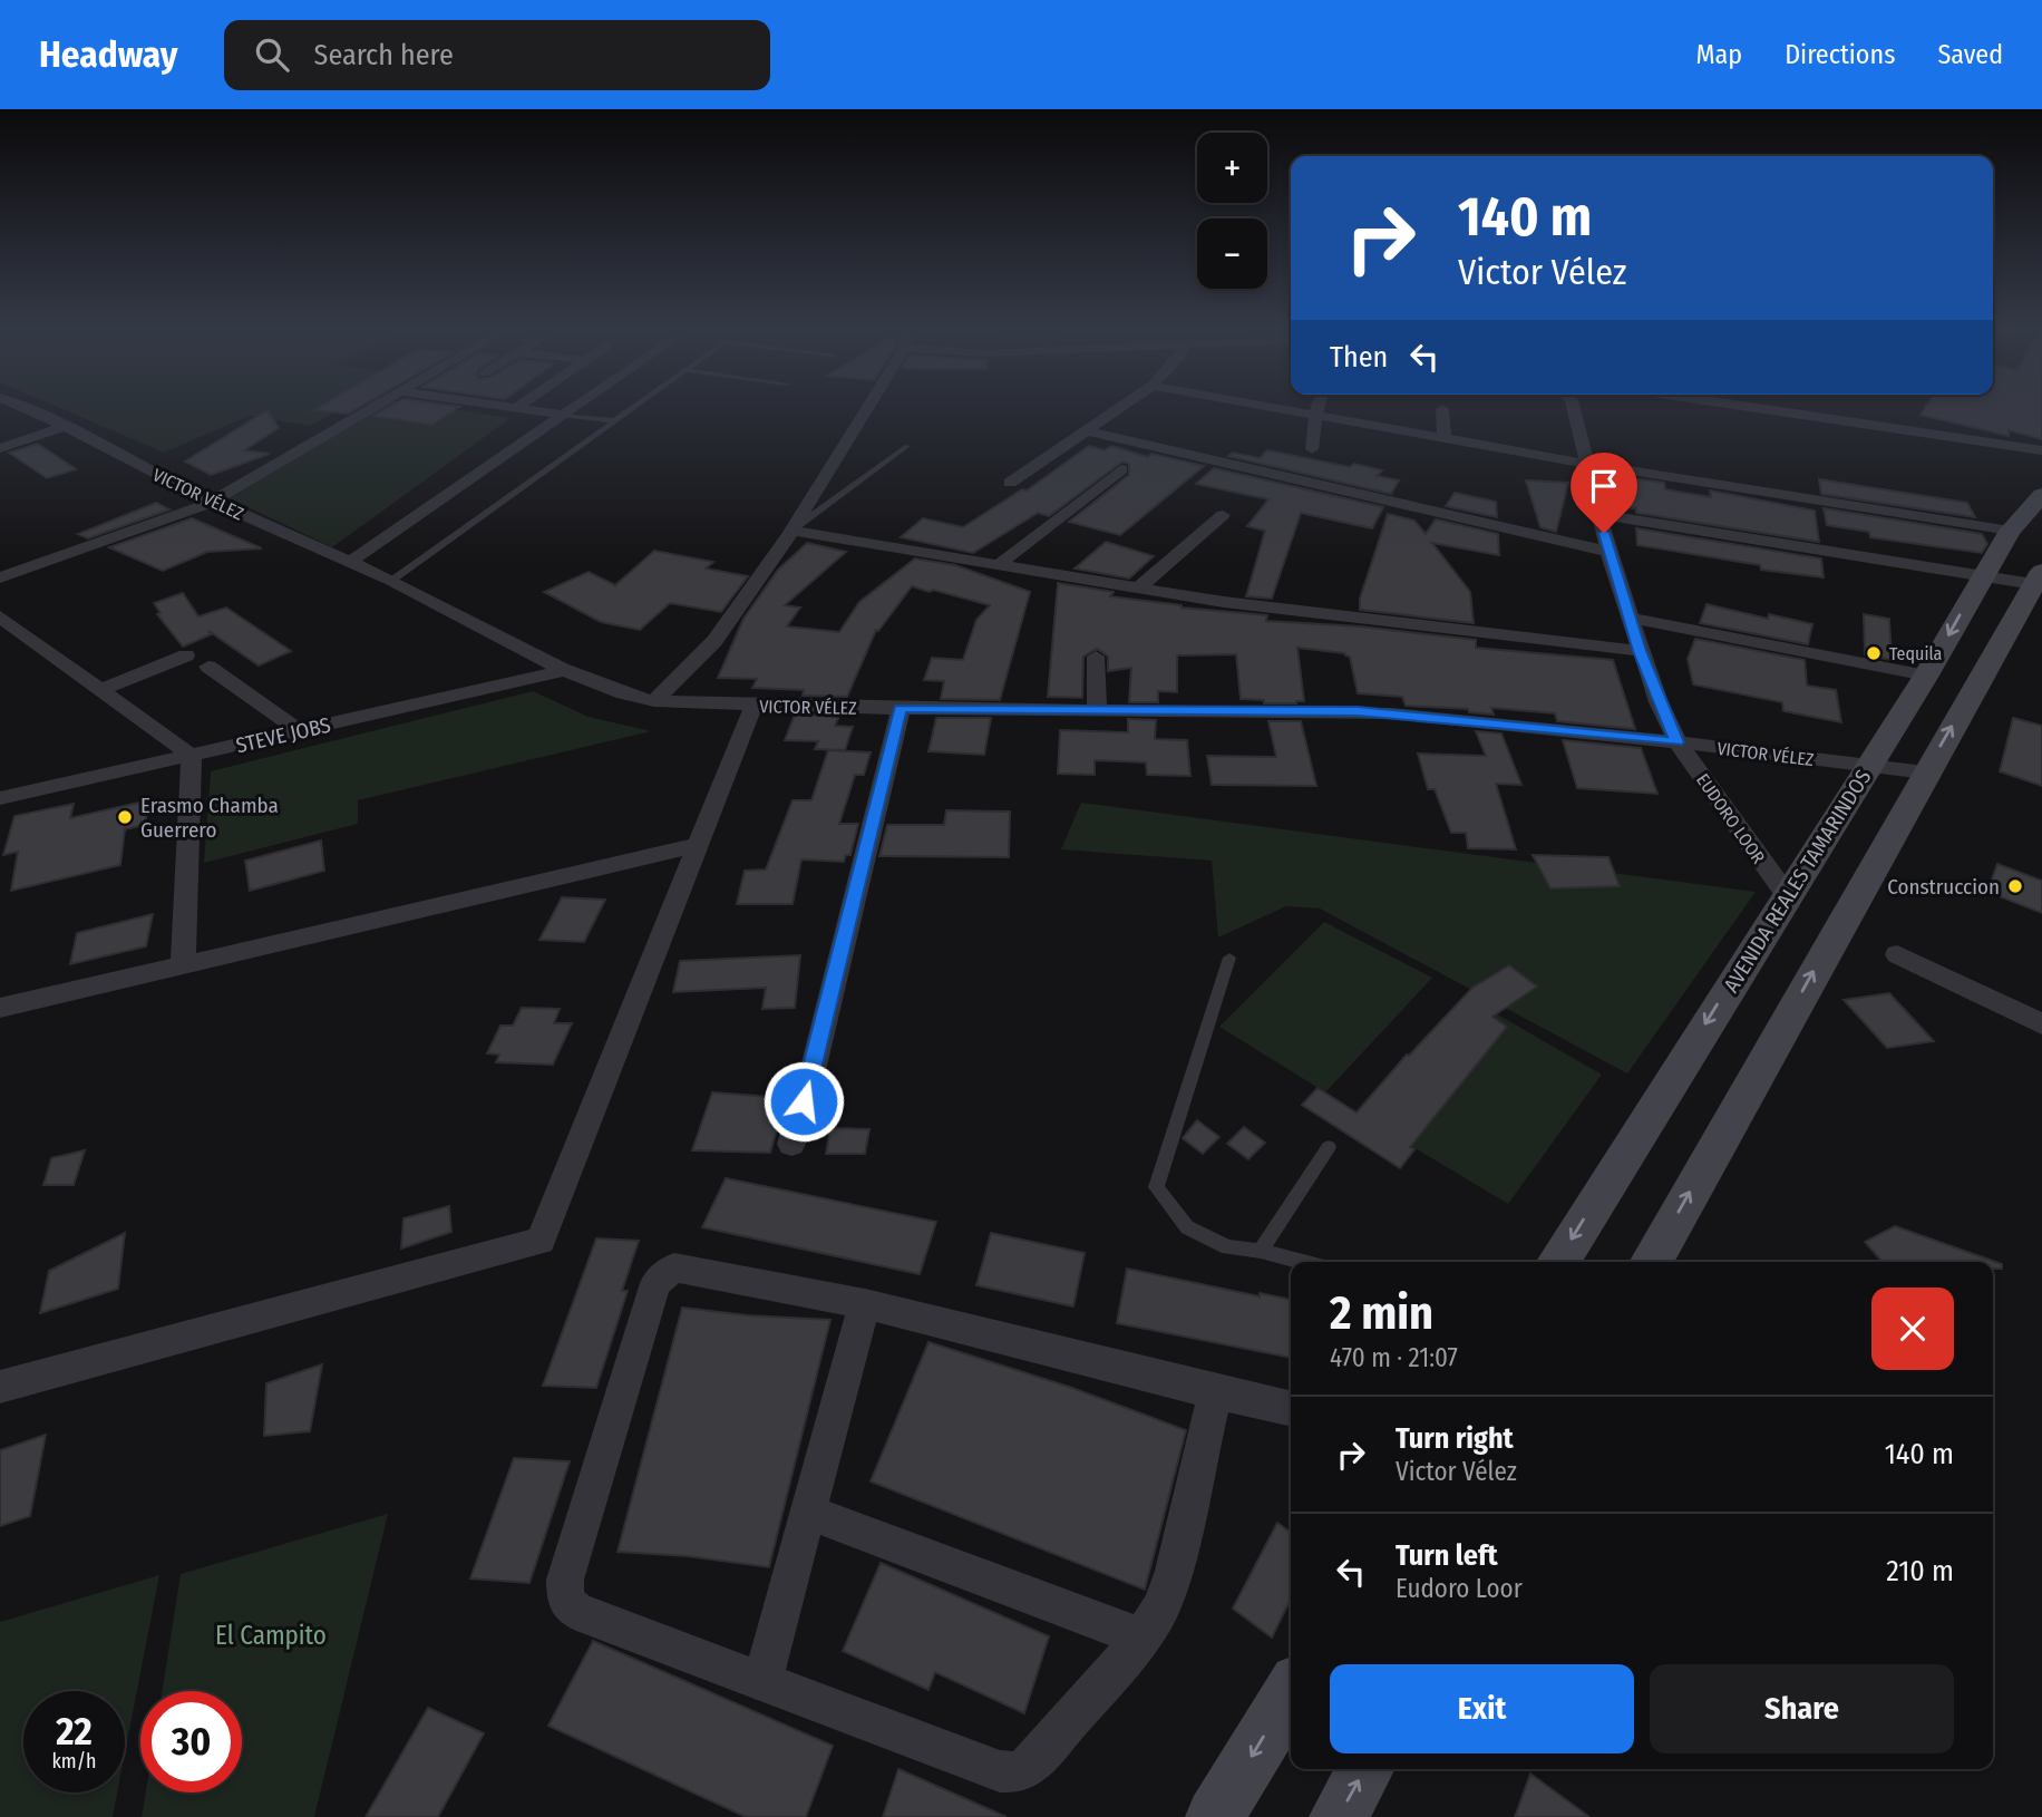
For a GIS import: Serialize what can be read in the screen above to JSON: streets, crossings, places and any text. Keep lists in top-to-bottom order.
{
  "streets": {
    "main road": ["AVENIDA REALES TAMARINDOS"],
    "street": ["VICTOR VÉLEZ", "STEVE JOBS", "EUDORO LOOR"]
  },
  "crossings": [
    ["VICTOR VÉLEZ", "STEVE JOBS"],
    ["VICTOR VÉLEZ", "EUDORO LOOR"],
    ["VICTOR VÉLEZ", "AVENIDA REALES TAMARINDOS"],
    ["EUDORO LOOR", "AVENIDA REALES TAMARINDOS"]
  ],
  "parks": ["El Campito"],
  "places": ["Tequila", "Erasmo Chamba Guerrero", "Construccion"],
  "page": {
    "header": "Headway",
    "search": "Search here",
    "nav": ["Map", "Directions", "Saved"],
    "map_buttons": ["+", "−"],
    "turn": ["140 m", "Victor Vélez"],
    "then": "Then",
    "heading": ["2 min", "470 m · 21:07"],
    "list": [
      {
        "name": "Turn right",
        "note": "Victor Vélez",
        "value": "140 m"
      },
      {
        "name": "Turn left",
        "note": "Eudoro Loor",
        "value": "210 m"
      }
    ],
    "buttons": ["Exit", "Share"],
    "speed": "22 km/h",
    "limit": "30"
  }
}
